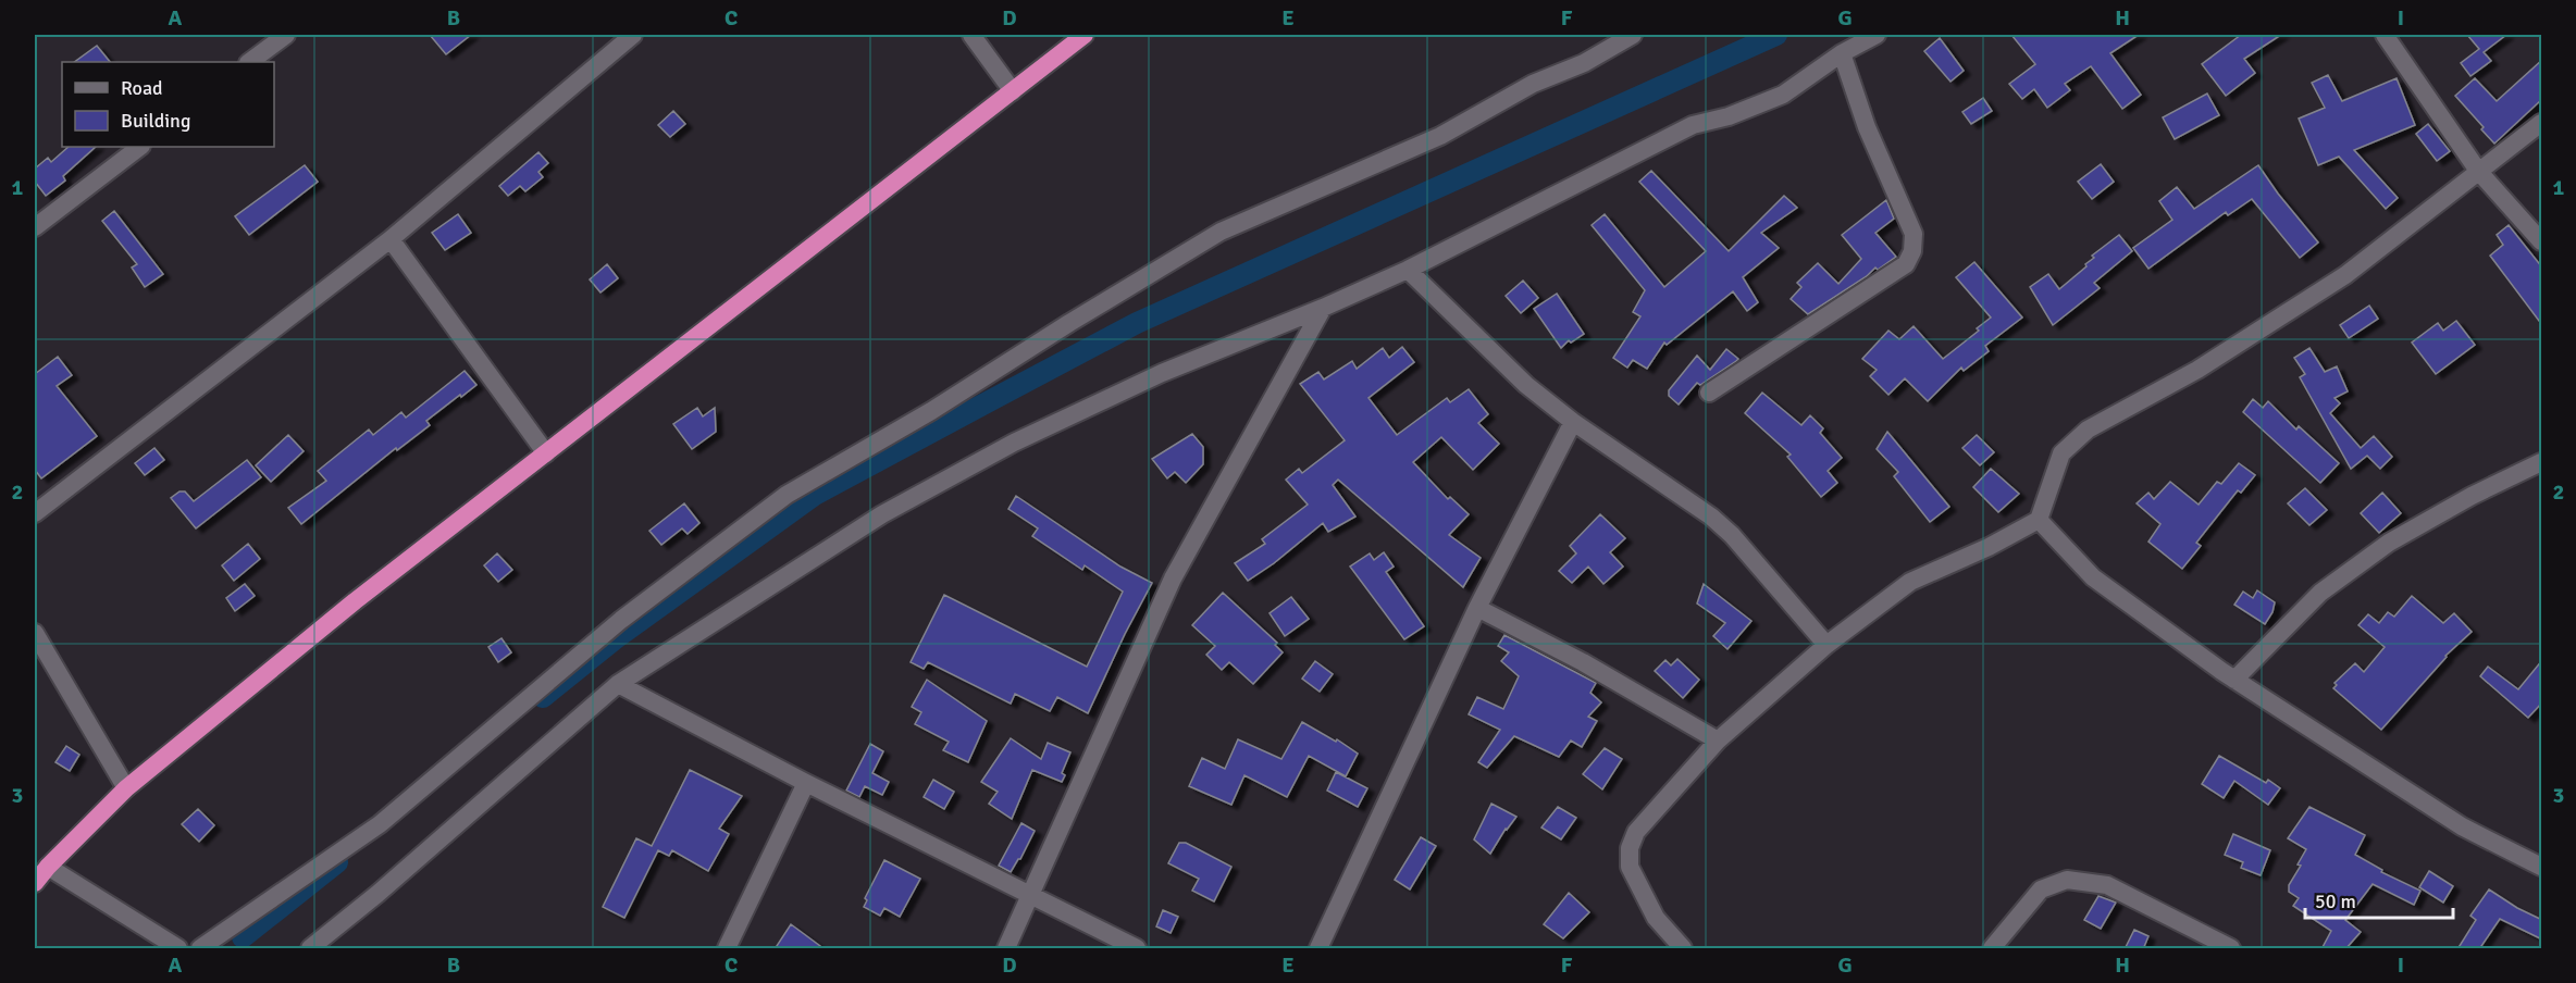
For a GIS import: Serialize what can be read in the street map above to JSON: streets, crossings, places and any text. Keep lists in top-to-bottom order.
{
  "legend": ["Road", "Building"],
  "scale_bar": "50 m",
  "grid": {
    "columns": [
      "A",
      "B",
      "C",
      "D",
      "E",
      "F",
      "G",
      "H",
      "I"
    ],
    "rows": ["1", "2", "3"]
  }
}
